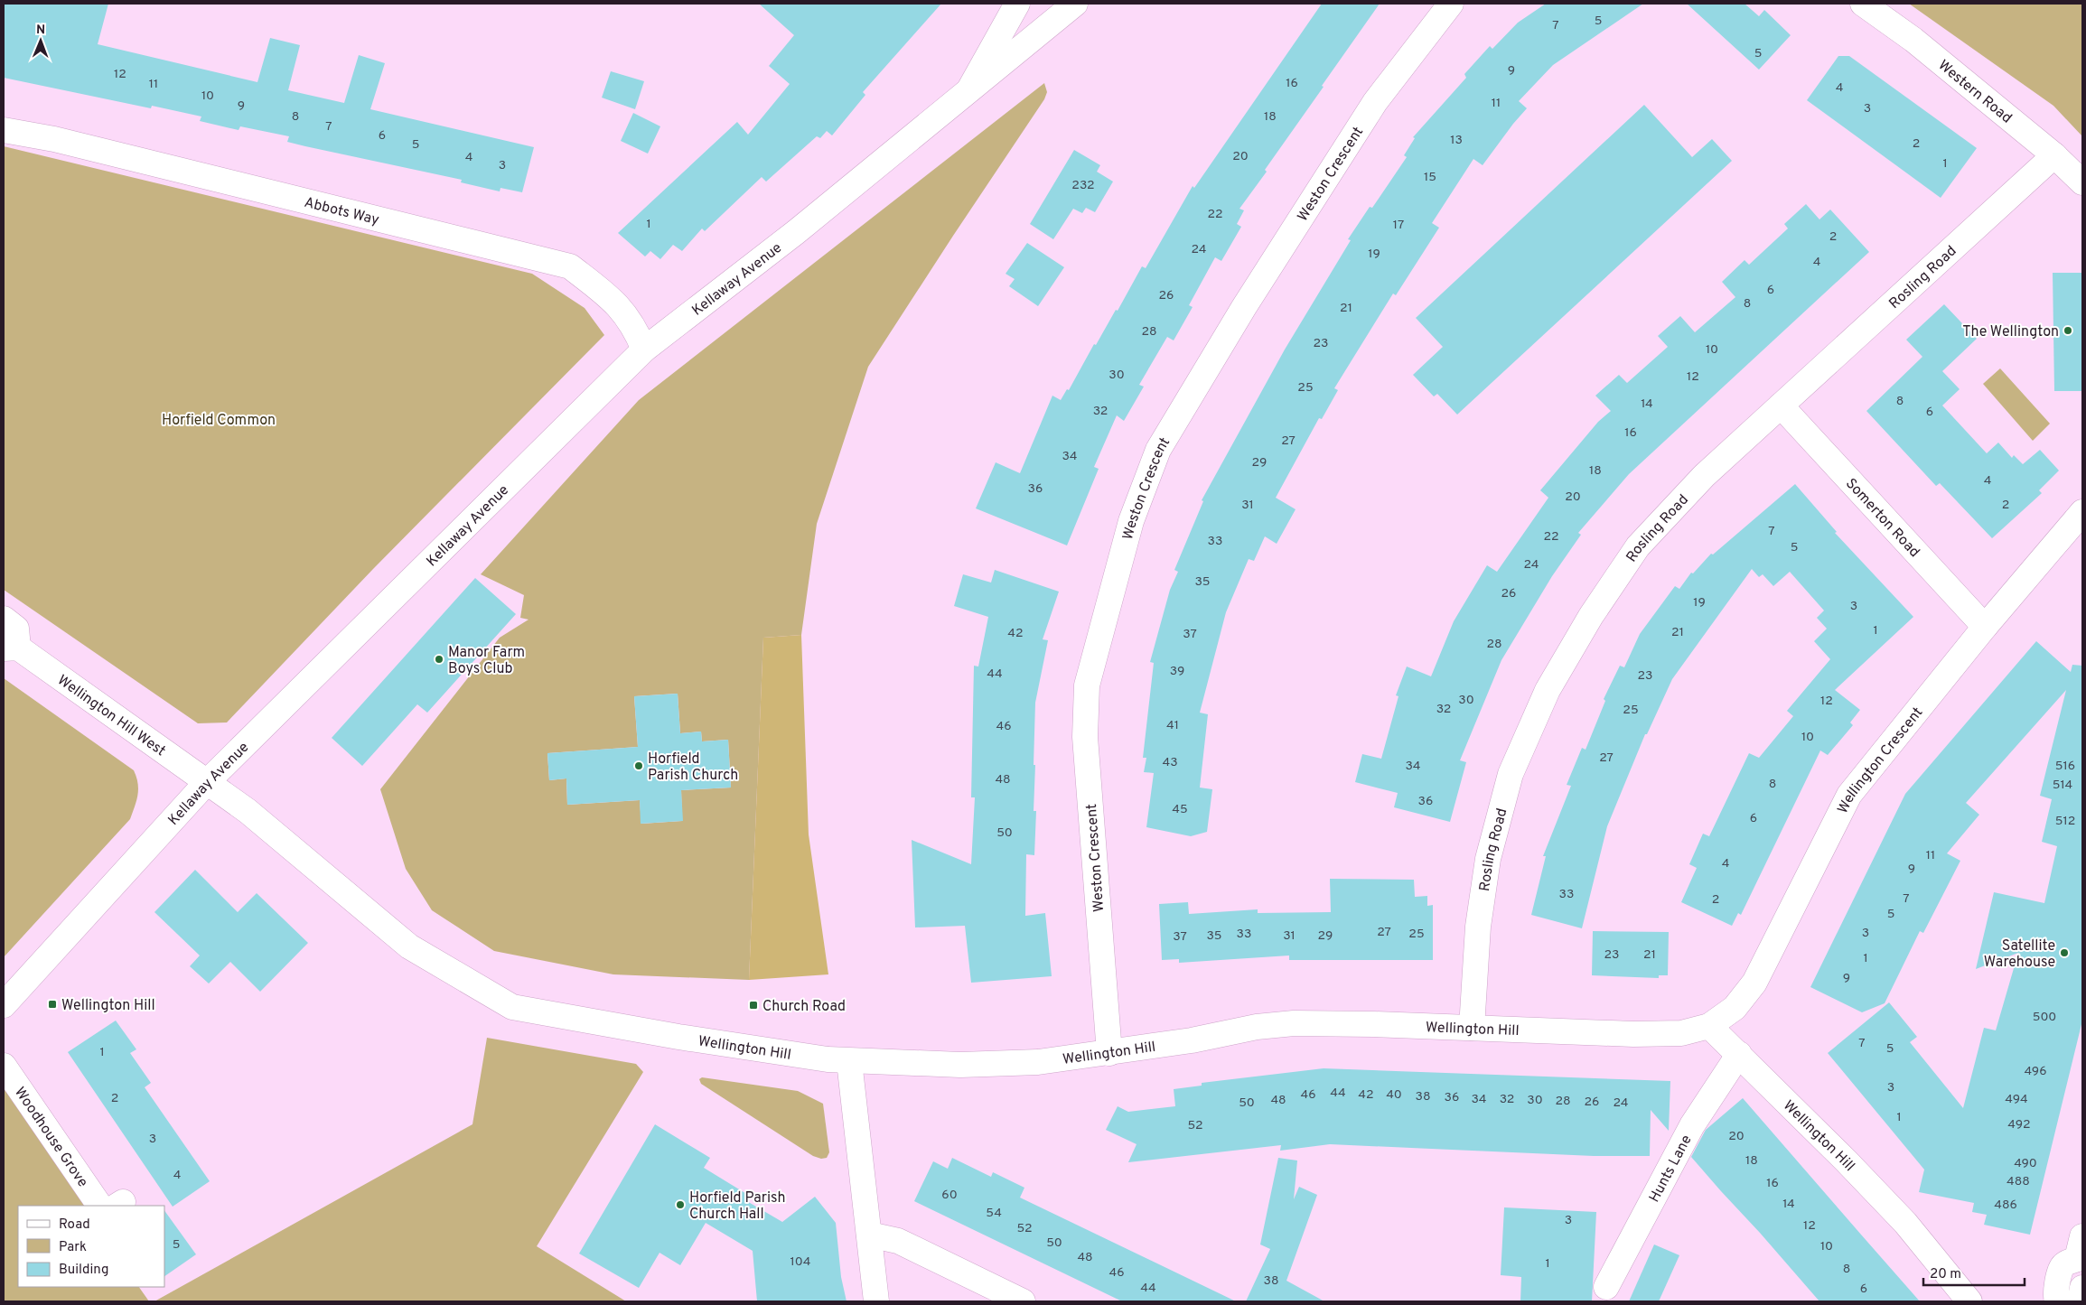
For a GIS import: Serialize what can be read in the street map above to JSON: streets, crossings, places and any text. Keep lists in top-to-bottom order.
{
  "streets": {
    "street": [
      "Western Road",
      "Weston Crescent",
      "Abbots Way",
      "Rosling Road",
      "Kellaway Avenue",
      "Somerton Road",
      "Wellington Hill West",
      "Wellington Crescent",
      "Wellington Hill",
      "Woodhouse Grove",
      "Hunts Lane"
    ]
  },
  "crossings": [
    ["Western Road", "Rosling Road"],
    ["Weston Crescent", "Wellington Hill"],
    ["Abbots Way", "Kellaway Avenue"],
    ["Rosling Road", "Somerton Road"],
    ["Rosling Road", "Wellington Hill"],
    ["Kellaway Avenue", "Wellington Hill West"],
    ["Kellaway Avenue", "Wellington Hill"],
    ["Somerton Road", "Wellington Crescent"],
    ["Wellington Hill West", "Wellington Hill"],
    ["Wellington Crescent", "Wellington Hill"],
    ["Wellington Hill", "Hunts Lane"]
  ],
  "parks": ["Horfield Common"],
  "places": {
    "other": [
      "The Wellington",
      "Manor Farm Boys Club",
      "Horfield Parish Church",
      "Satellite Warehouse",
      "Horfield Parish Church Hall"
    ],
    "transit": ["Wellington Hill", "Church Road"]
  },
  "house_numbers": [
    "5",
    "7",
    "5",
    "9",
    "12",
    "16",
    "11",
    "4",
    "10",
    "11",
    "9",
    "3",
    "8",
    "18",
    "7",
    "6",
    "13",
    "2",
    "5",
    "20",
    "4",
    "1",
    "3",
    "15",
    "232",
    "22",
    "1",
    "17",
    "2",
    "24",
    "19",
    "4",
    "6",
    "26",
    "8",
    "21",
    "28",
    "23",
    "10",
    "30",
    "12",
    "25",
    "8",
    "14",
    "32",
    "6",
    "16",
    "27",
    "34",
    "29",
    "18",
    "4",
    "36",
    "20",
    "31",
    "2",
    "7",
    "22",
    "33",
    "5",
    "24",
    "35",
    "26",
    "19",
    "3",
    "1",
    "21",
    "42",
    "37",
    "28",
    "39",
    "44",
    "23",
    "30",
    "12",
    "32",
    "25",
    "41",
    "46",
    "10",
    "27",
    "43",
    "34",
    "516",
    "48",
    "8",
    "514",
    "36",
    "45",
    "6",
    "512",
    "50",
    "11",
    "4",
    "9",
    "33",
    "7",
    "2",
    "5",
    "27",
    "3",
    "33",
    "25",
    "35",
    "31",
    "29",
    "37",
    "23",
    "21",
    "1",
    "9",
    "500",
    "7",
    "5",
    "1",
    "496",
    "3",
    "44",
    "46",
    "42",
    "40",
    "38",
    "36",
    "2",
    "34",
    "32",
    "494",
    "48",
    "30",
    "28",
    "26",
    "50",
    "24",
    "1",
    "492",
    "52",
    "20",
    "3",
    "18",
    "490",
    "4",
    "488",
    "16",
    "60",
    "14",
    "486",
    "54",
    "3",
    "12",
    "52",
    "50",
    "5",
    "10",
    "48",
    "104",
    "1",
    "8",
    "46",
    "38",
    "44",
    "6"
  ],
  "legend": ["Road", "Park", "Building"],
  "scale_bar": "20 m",
  "north": "top"
}
